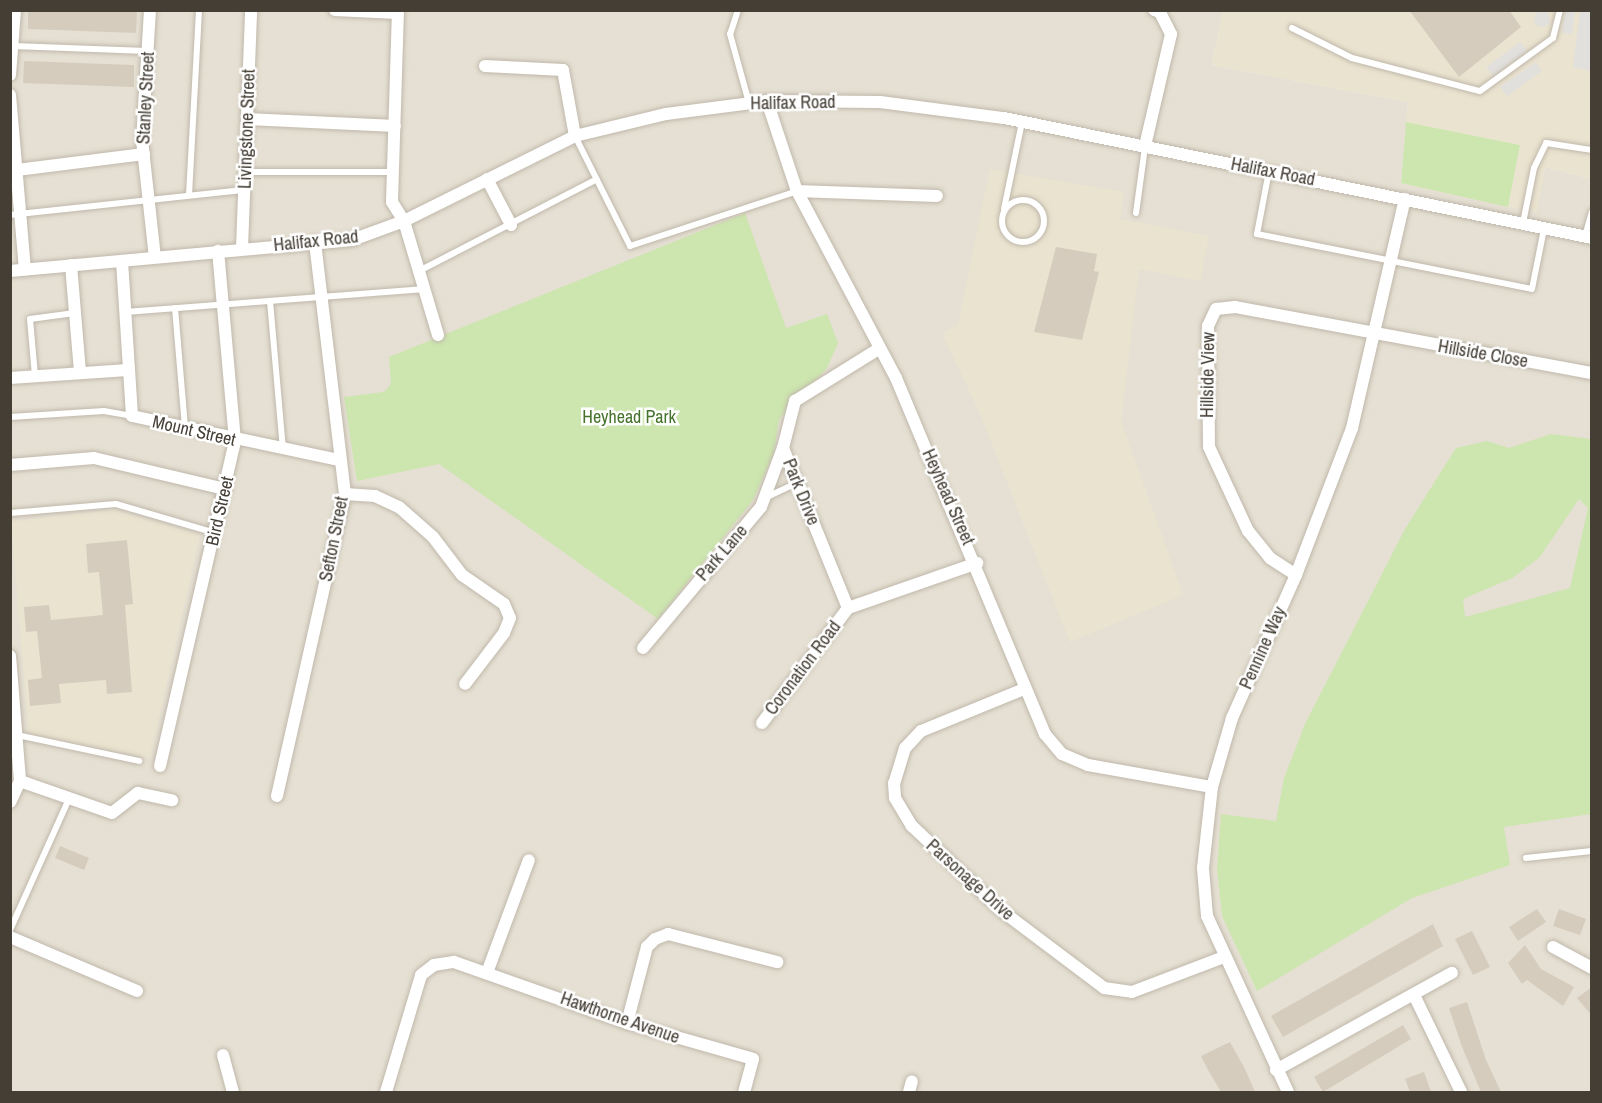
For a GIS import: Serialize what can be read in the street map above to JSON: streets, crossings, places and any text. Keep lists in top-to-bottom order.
{
  "streets": {
    "street": [
      "Stanley Street",
      "Halifax Road",
      "Livingstone Street",
      "Hillside Close",
      "Hillside View",
      "Mount Street",
      "Park Drive",
      "Heyhead Street",
      "Bird Street",
      "Sefton Street",
      "Park Lane",
      "Pennine Way",
      "Coronation Road",
      "Parsonage Drive",
      "Hawthorne Avenue"
    ]
  },
  "crossings": [
    ["Stanley Street", "Halifax Road"],
    ["Halifax Road", "Livingstone Street"],
    ["Halifax Road", "Mount Street"],
    ["Halifax Road", "Heyhead Street"],
    ["Halifax Road", "Bird Street"],
    ["Halifax Road", "Sefton Street"],
    ["Halifax Road", "Pennine Way"],
    ["Hillside Close", "Hillside View"],
    ["Hillside Close", "Pennine Way"],
    ["Hillside View", "Pennine Way"],
    ["Mount Street", "Bird Street"],
    ["Mount Street", "Sefton Street"],
    ["Park Drive", "Heyhead Street"],
    ["Park Drive", "Park Lane"],
    ["Park Drive", "Coronation Road"],
    ["Heyhead Street", "Pennine Way"],
    ["Heyhead Street", "Coronation Road"],
    ["Heyhead Street", "Parsonage Drive"],
    ["Pennine Way", "Parsonage Drive"]
  ],
  "parks": ["Heyhead Park"]
}
